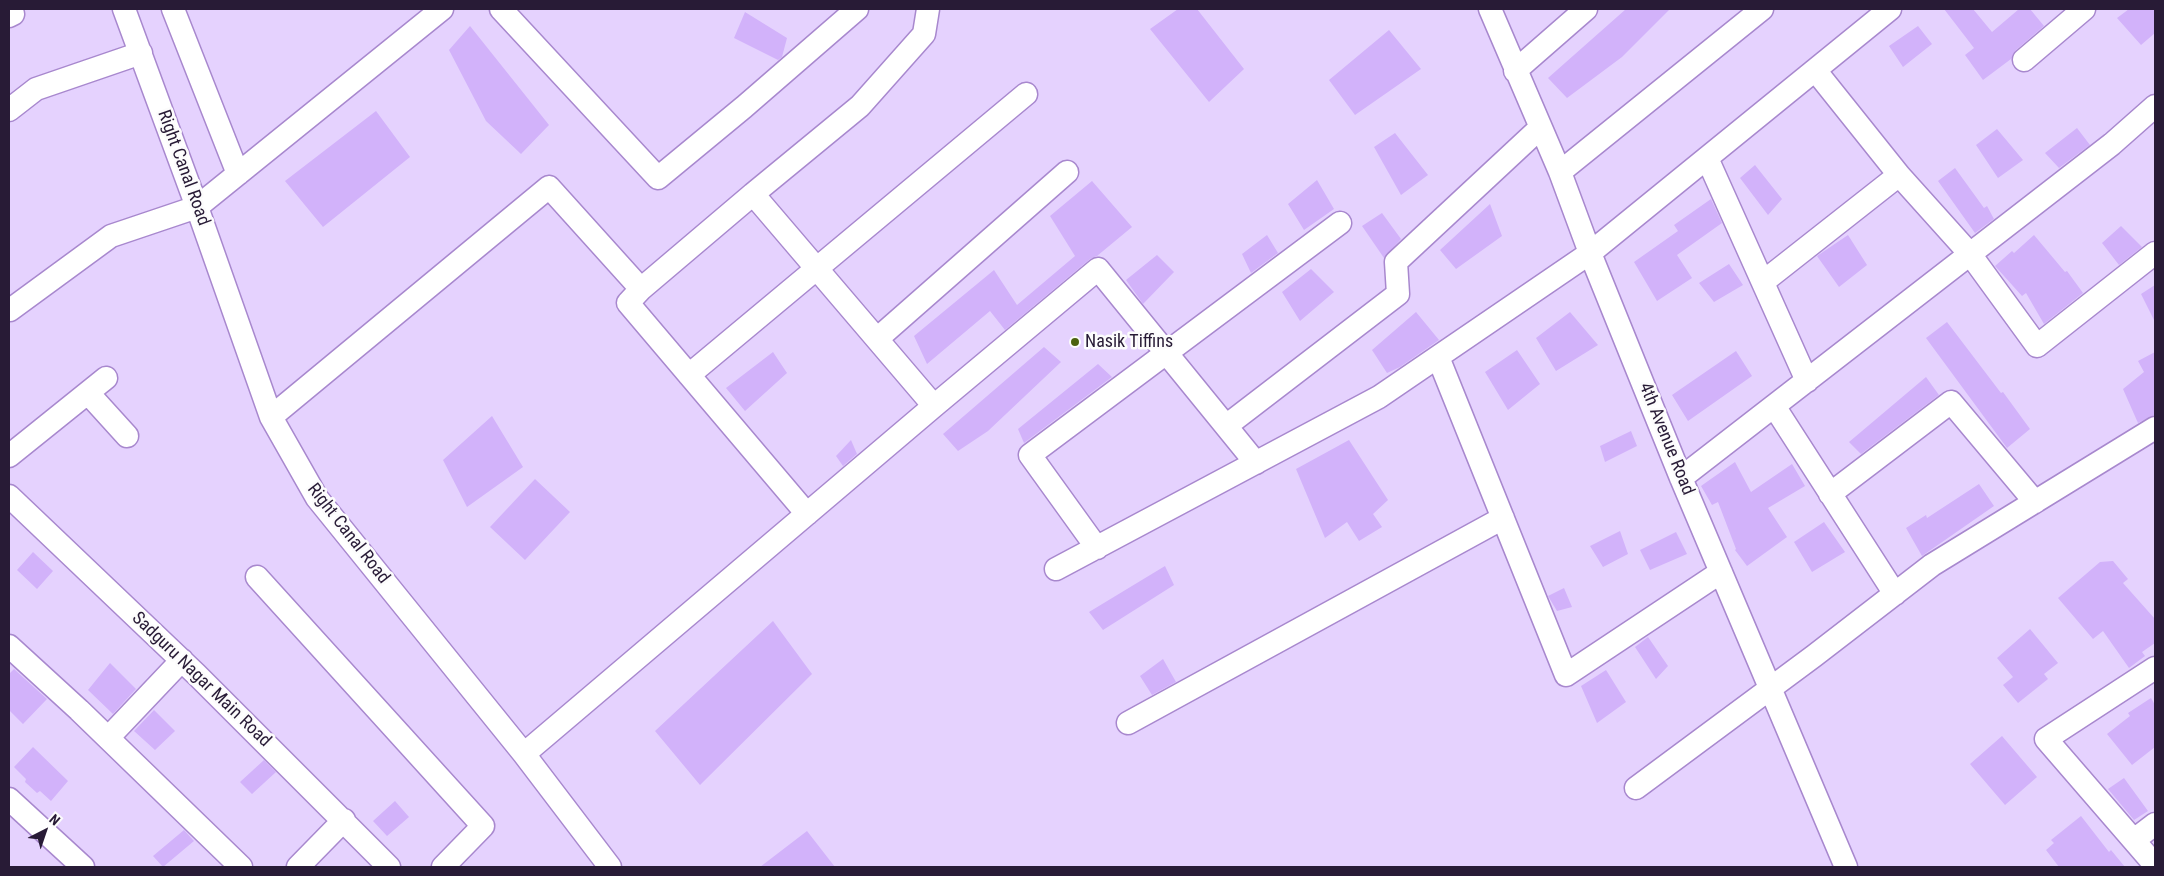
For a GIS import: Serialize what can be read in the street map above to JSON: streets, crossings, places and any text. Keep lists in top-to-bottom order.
{
  "streets": {
    "street": ["Right Canal Road", "4th Avenue Road", "Sadguru Nagar Main Road"]
  },
  "places": ["Nasik Tiffins"],
  "north": "top right"
}
